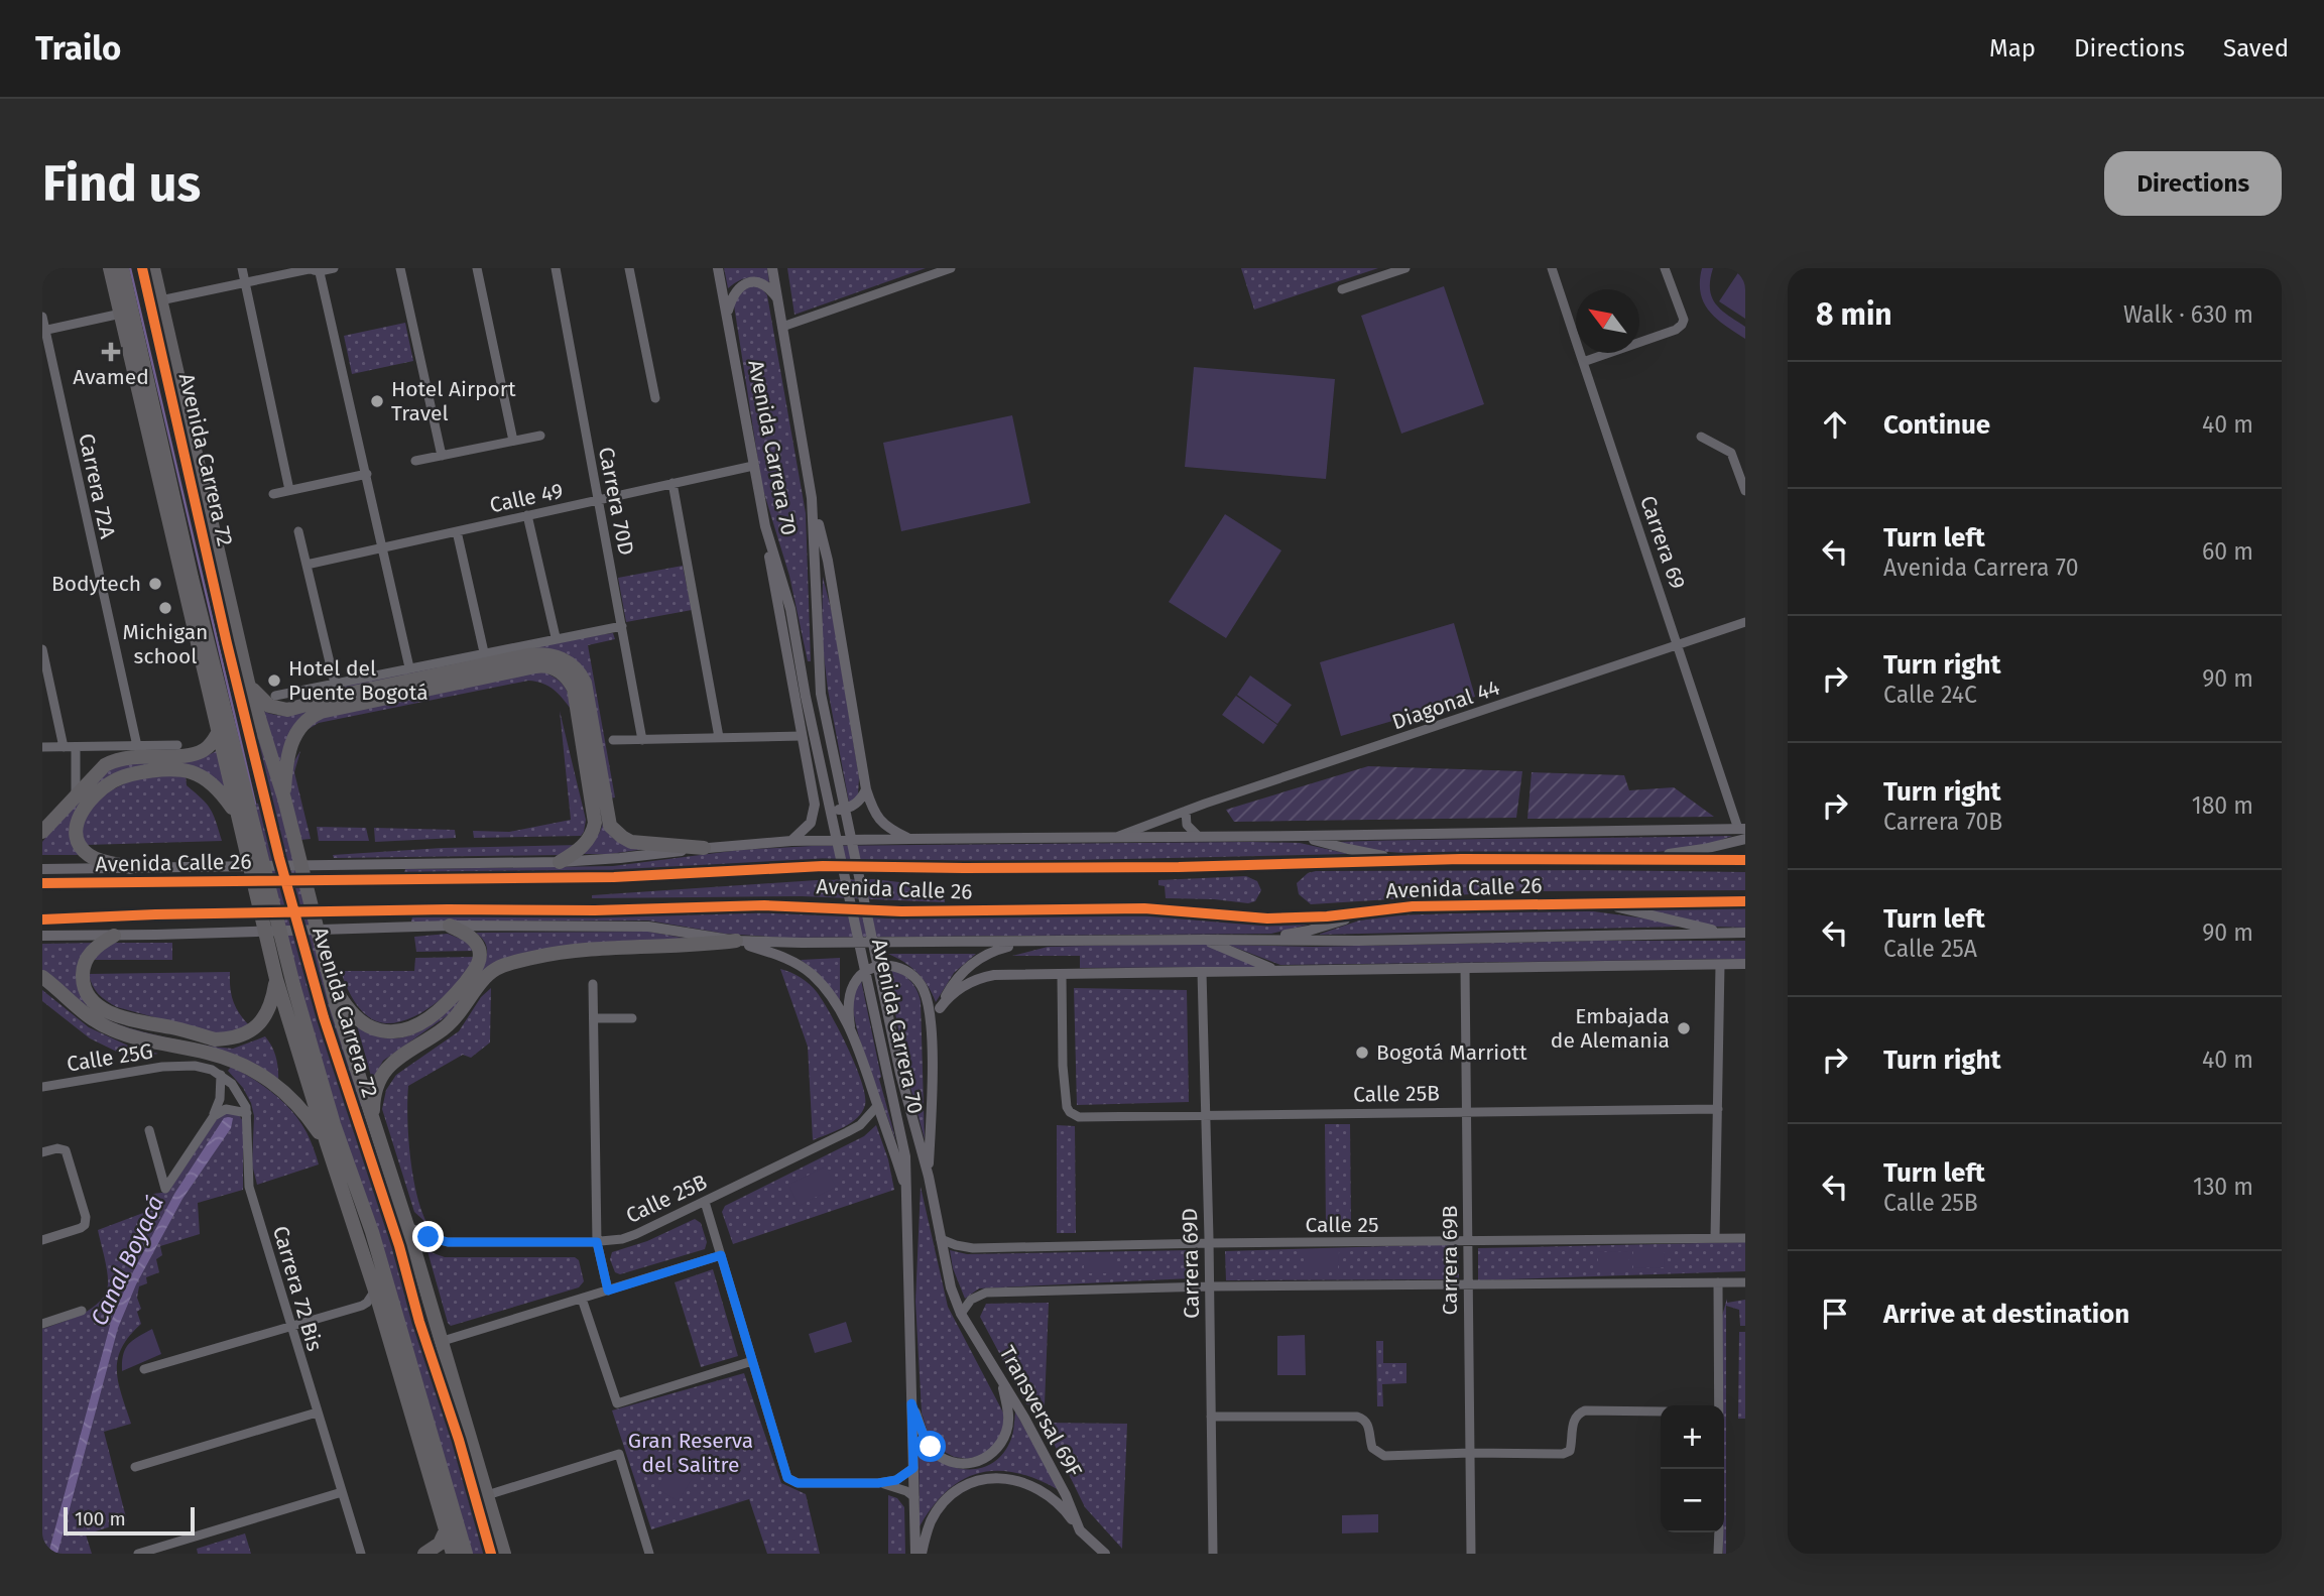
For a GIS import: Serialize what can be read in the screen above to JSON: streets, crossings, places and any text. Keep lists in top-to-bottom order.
{
  "streets": {
    "highway": ["Avenida Carrera 72"],
    "main road": ["Avenida Carrera 70", "Avenida Calle 26", "Transversal 69F"],
    "street": [
      "Carrera 72A",
      "Calle 49",
      "Carrera 70D",
      "Carrera 69",
      "Diagonal 44",
      "Calle 25G",
      "Calle 25B",
      "Calle 25",
      "Carrera 69B",
      "Carrera 69D",
      "Carrera 72 Bis"
    ]
  },
  "crossings": [
    ["Avenida Carrera 70", "Calle 49"],
    ["Avenida Carrera 70", "Calle 25"],
    ["Avenida Carrera 70", "Transversal 69F"],
    ["Avenida Carrera 72", "Calle 25B"],
    ["Calle 49", "Carrera 70D"],
    ["Carrera 69", "Diagonal 44"],
    ["Carrera 69", "Avenida Calle 26"],
    ["Diagonal 44", "Avenida Calle 26"],
    ["Calle 25G", "Carrera 72 Bis"],
    ["Calle 25B", "Carrera 69B"],
    ["Calle 25B", "Carrera 69D"],
    ["Calle 25", "Carrera 69B"],
    ["Calle 25", "Carrera 69D"]
  ],
  "water": ["Canal Boyacá"],
  "parks": ["Gran Reserva del Salitre"],
  "places": {
    "health": ["Avamed"],
    "other": [
      "Hotel Airport Travel",
      "Bodytech",
      "Michigan school",
      "Hotel del Puente Bogotá",
      "Embajada de Alemania",
      "Bogotá Marriott"
    ]
  },
  "scale_bar": "100 m",
  "north": "top left",
  "page": {
    "header": "Trailo",
    "nav": ["Map", "Directions", "Saved"],
    "buttons": "Directions",
    "title": "Find us",
    "heading": ["8 min", "Walk · 630 m"],
    "list": [
      ["Continue", "40 m"],
      ["Turn left", "Avenida Carrera 70", "60 m"],
      ["Turn right", "Calle 24C", "90 m"],
      ["Turn right", "Carrera 70B", "180 m"],
      ["Turn left", "Calle 25A", "90 m"],
      ["Turn right", "40 m"],
      ["Turn left", "Calle 25B", "130 m"],
      "Arrive at destination"
    ],
    "map_buttons": ["+", "−"],
    "scale": "100 m"
  }
}
